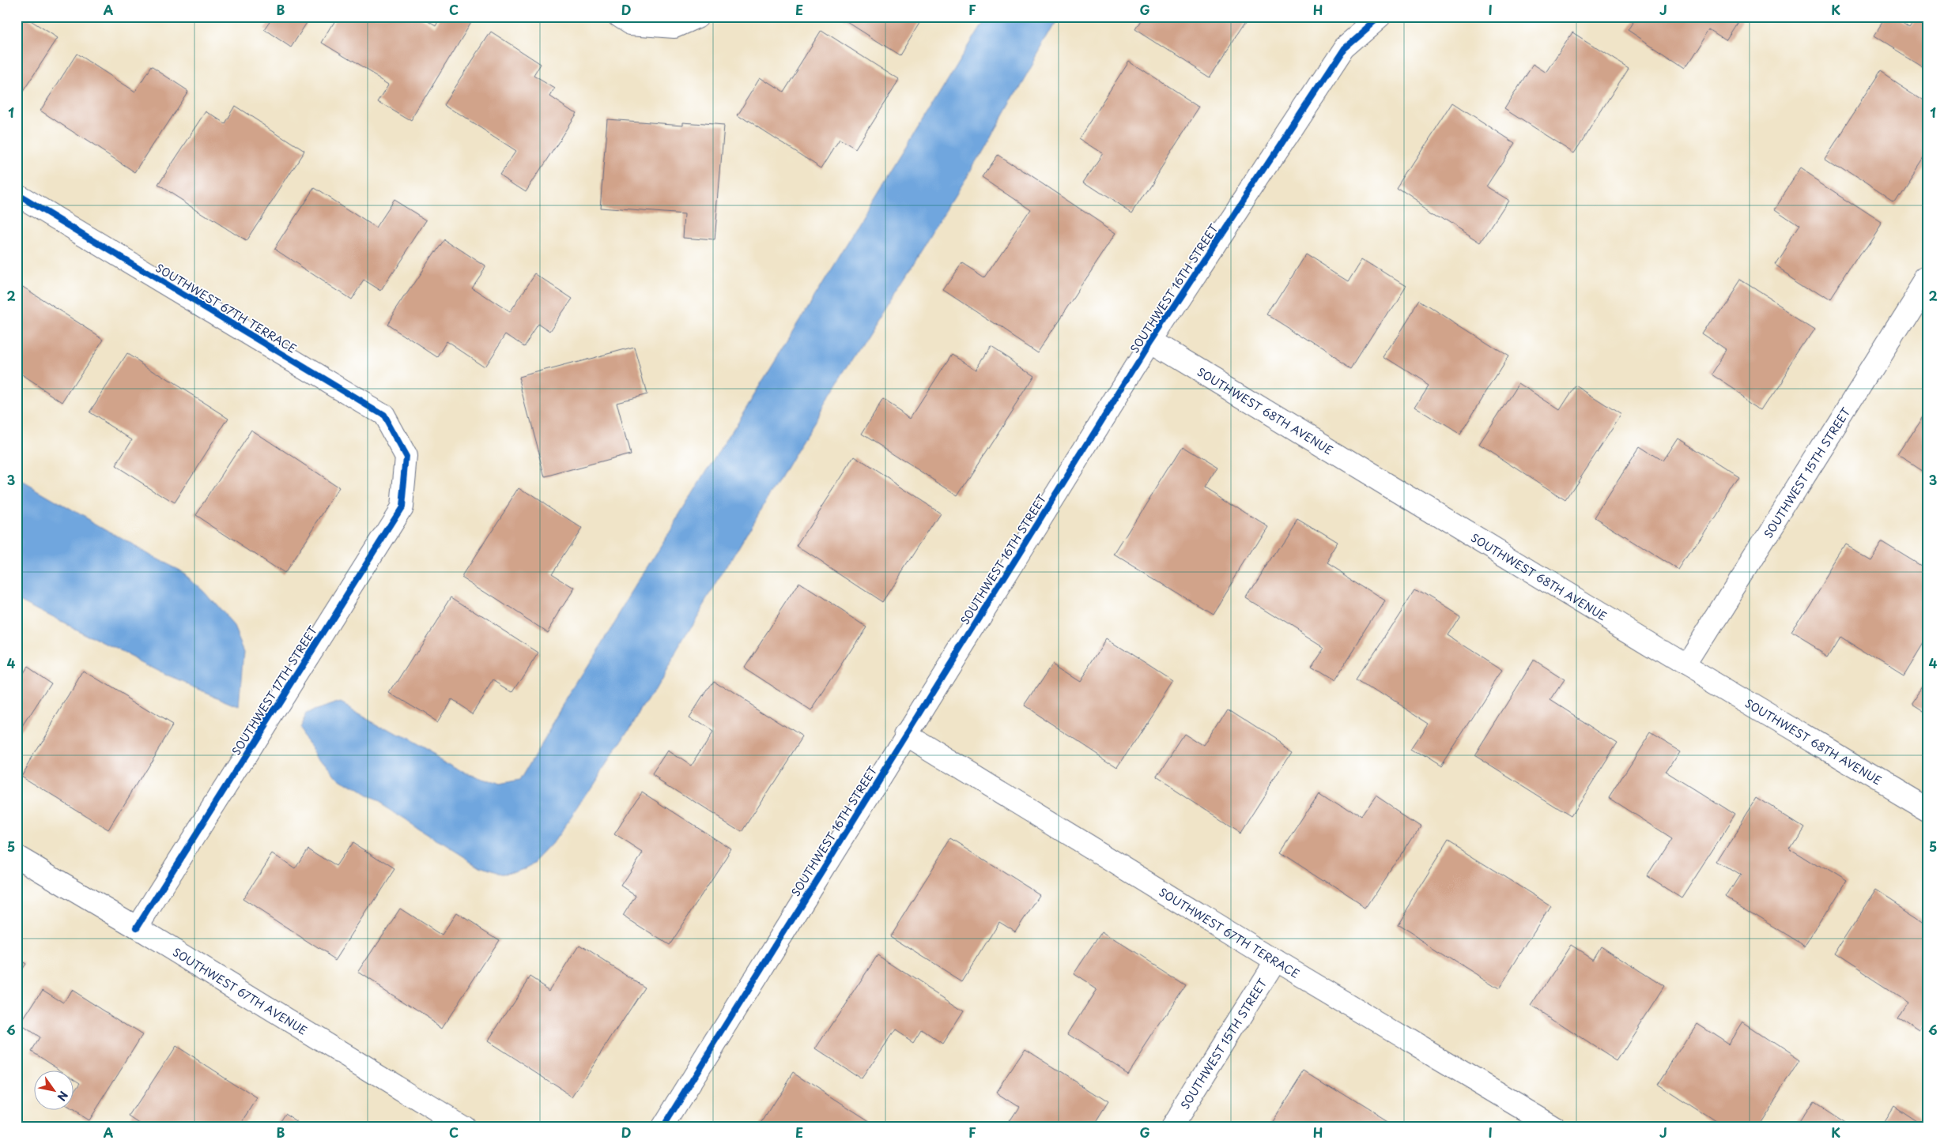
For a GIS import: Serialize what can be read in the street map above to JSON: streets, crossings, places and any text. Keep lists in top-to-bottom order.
{
  "streets": {
    "street": [
      "SOUTHWEST 16TH STREET",
      "SOUTHWEST 67TH TERRACE",
      "SOUTHWEST 68TH AVENUE",
      "SOUTHWEST 15TH STREET",
      "SOUTHWEST 17TH STREET",
      "SOUTHWEST 67TH AVENUE"
    ]
  },
  "crossings": [
    ["SOUTHWEST 16TH STREET", "SOUTHWEST 67TH TERRACE"],
    ["SOUTHWEST 16TH STREET", "SOUTHWEST 68TH AVENUE"],
    ["SOUTHWEST 67TH TERRACE", "SOUTHWEST 15TH STREET"],
    ["SOUTHWEST 67TH TERRACE", "SOUTHWEST 17TH STREET"],
    ["SOUTHWEST 68TH AVENUE", "SOUTHWEST 15TH STREET"],
    ["SOUTHWEST 17TH STREET", "SOUTHWEST 67TH AVENUE"]
  ],
  "north": "bottom right",
  "grid": {
    "columns": [
      "A",
      "B",
      "C",
      "D",
      "E",
      "F",
      "G",
      "H",
      "I",
      "J",
      "K"
    ],
    "rows": [
      "1",
      "2",
      "3",
      "4",
      "5",
      "6"
    ]
  }
}
